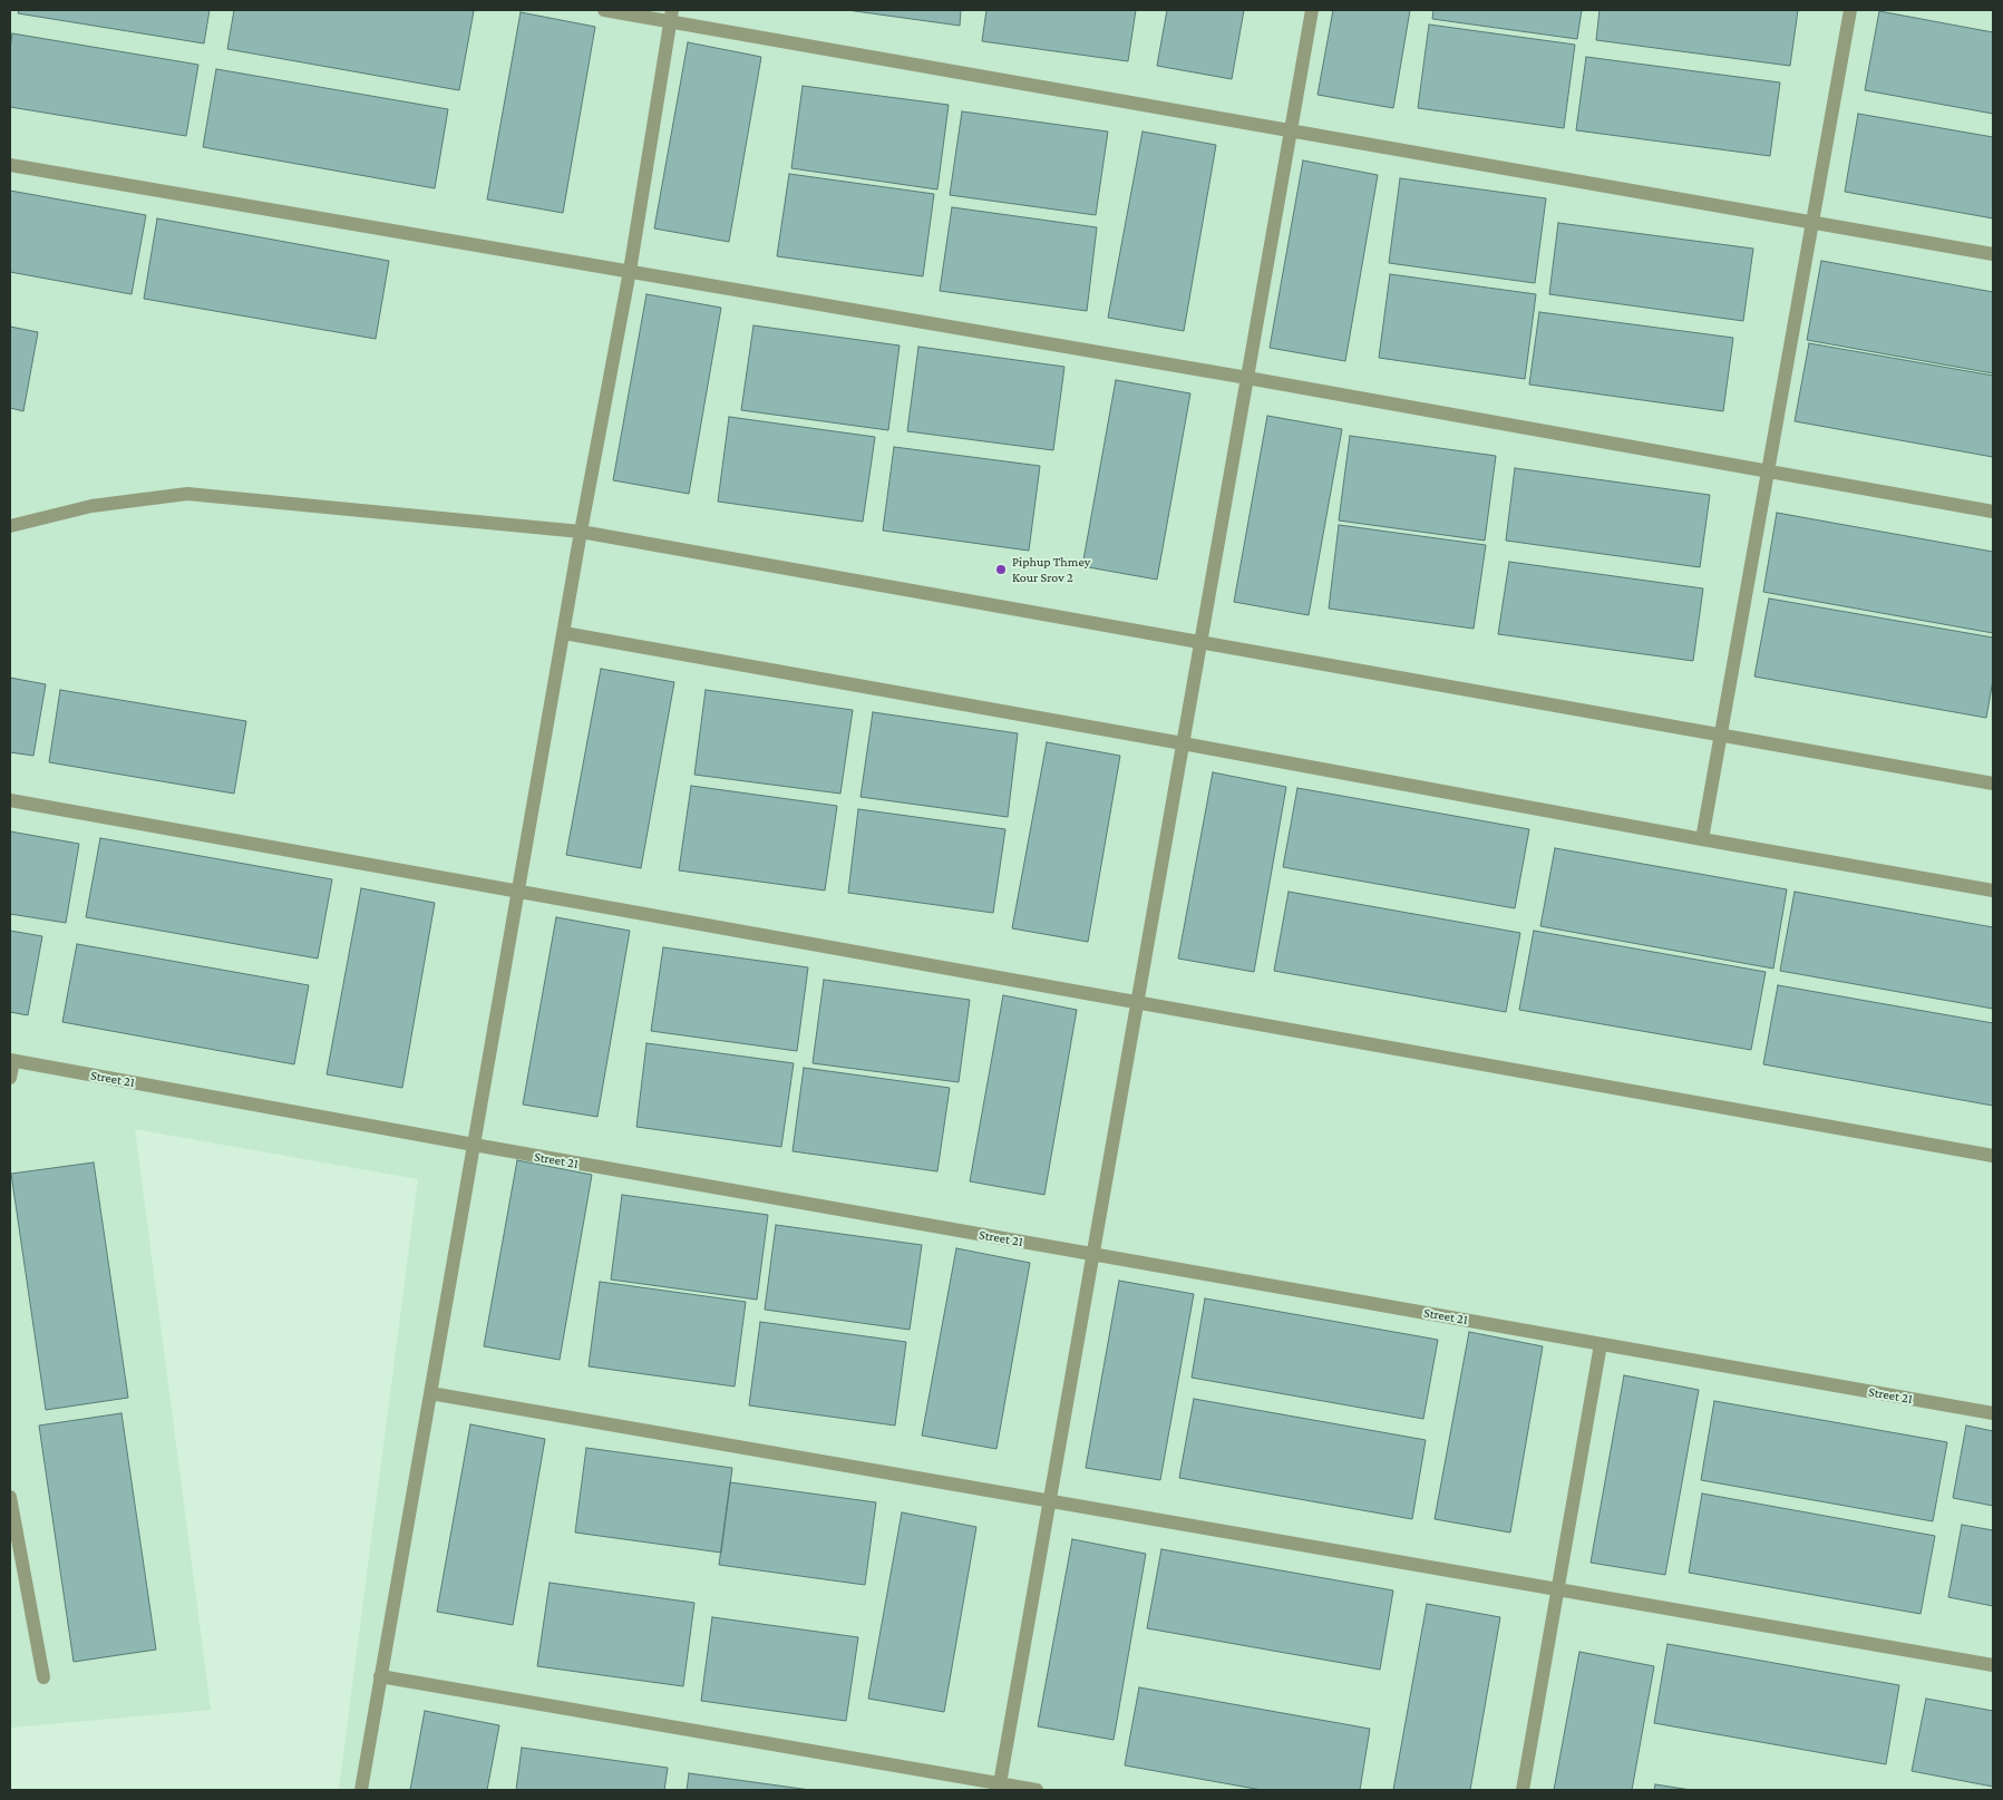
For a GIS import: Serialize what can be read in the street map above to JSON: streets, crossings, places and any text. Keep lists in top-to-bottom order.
{
  "streets": {
    "street": ["Street 21"]
  },
  "places": ["Piphup Thmey Kour Srov 2"]
}
